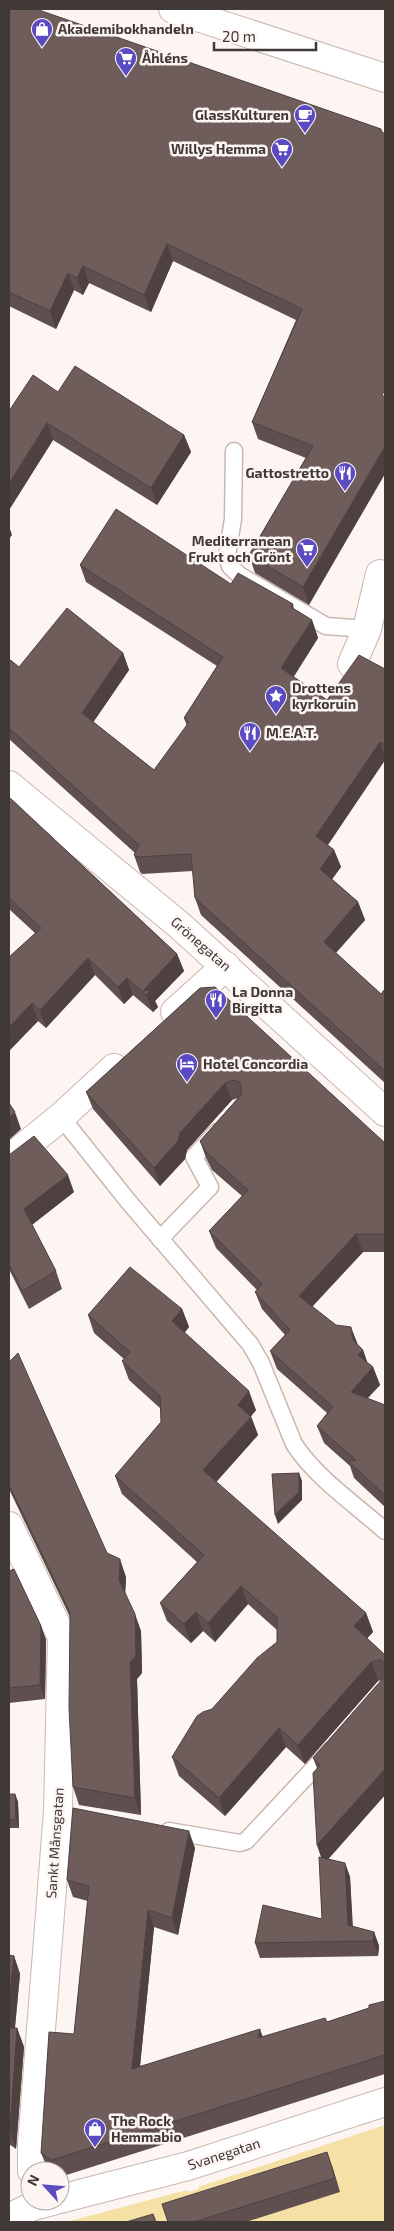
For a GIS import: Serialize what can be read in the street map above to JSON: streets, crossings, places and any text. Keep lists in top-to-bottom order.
{
  "streets": {
    "street": ["Grönegatan", "Sankt Månsgatan", "Svanegatan"]
  },
  "places": {
    "shop": ["Akademibokhandeln", "The Rock Hemmabio"],
    "supermarket": ["Åhléns", "Willys Hemma", "Mediterranean Frukt och Grönt"],
    "cafe": ["GlassKulturen"],
    "restaurant": ["Gattostretto", "M.E.A.T.", "La Donna Birgitta"],
    "place": ["Drottens kyrkoruin"],
    "hotel": ["Hotel Concordia"]
  },
  "scale_bar": "20 m",
  "north": "top left"
}
